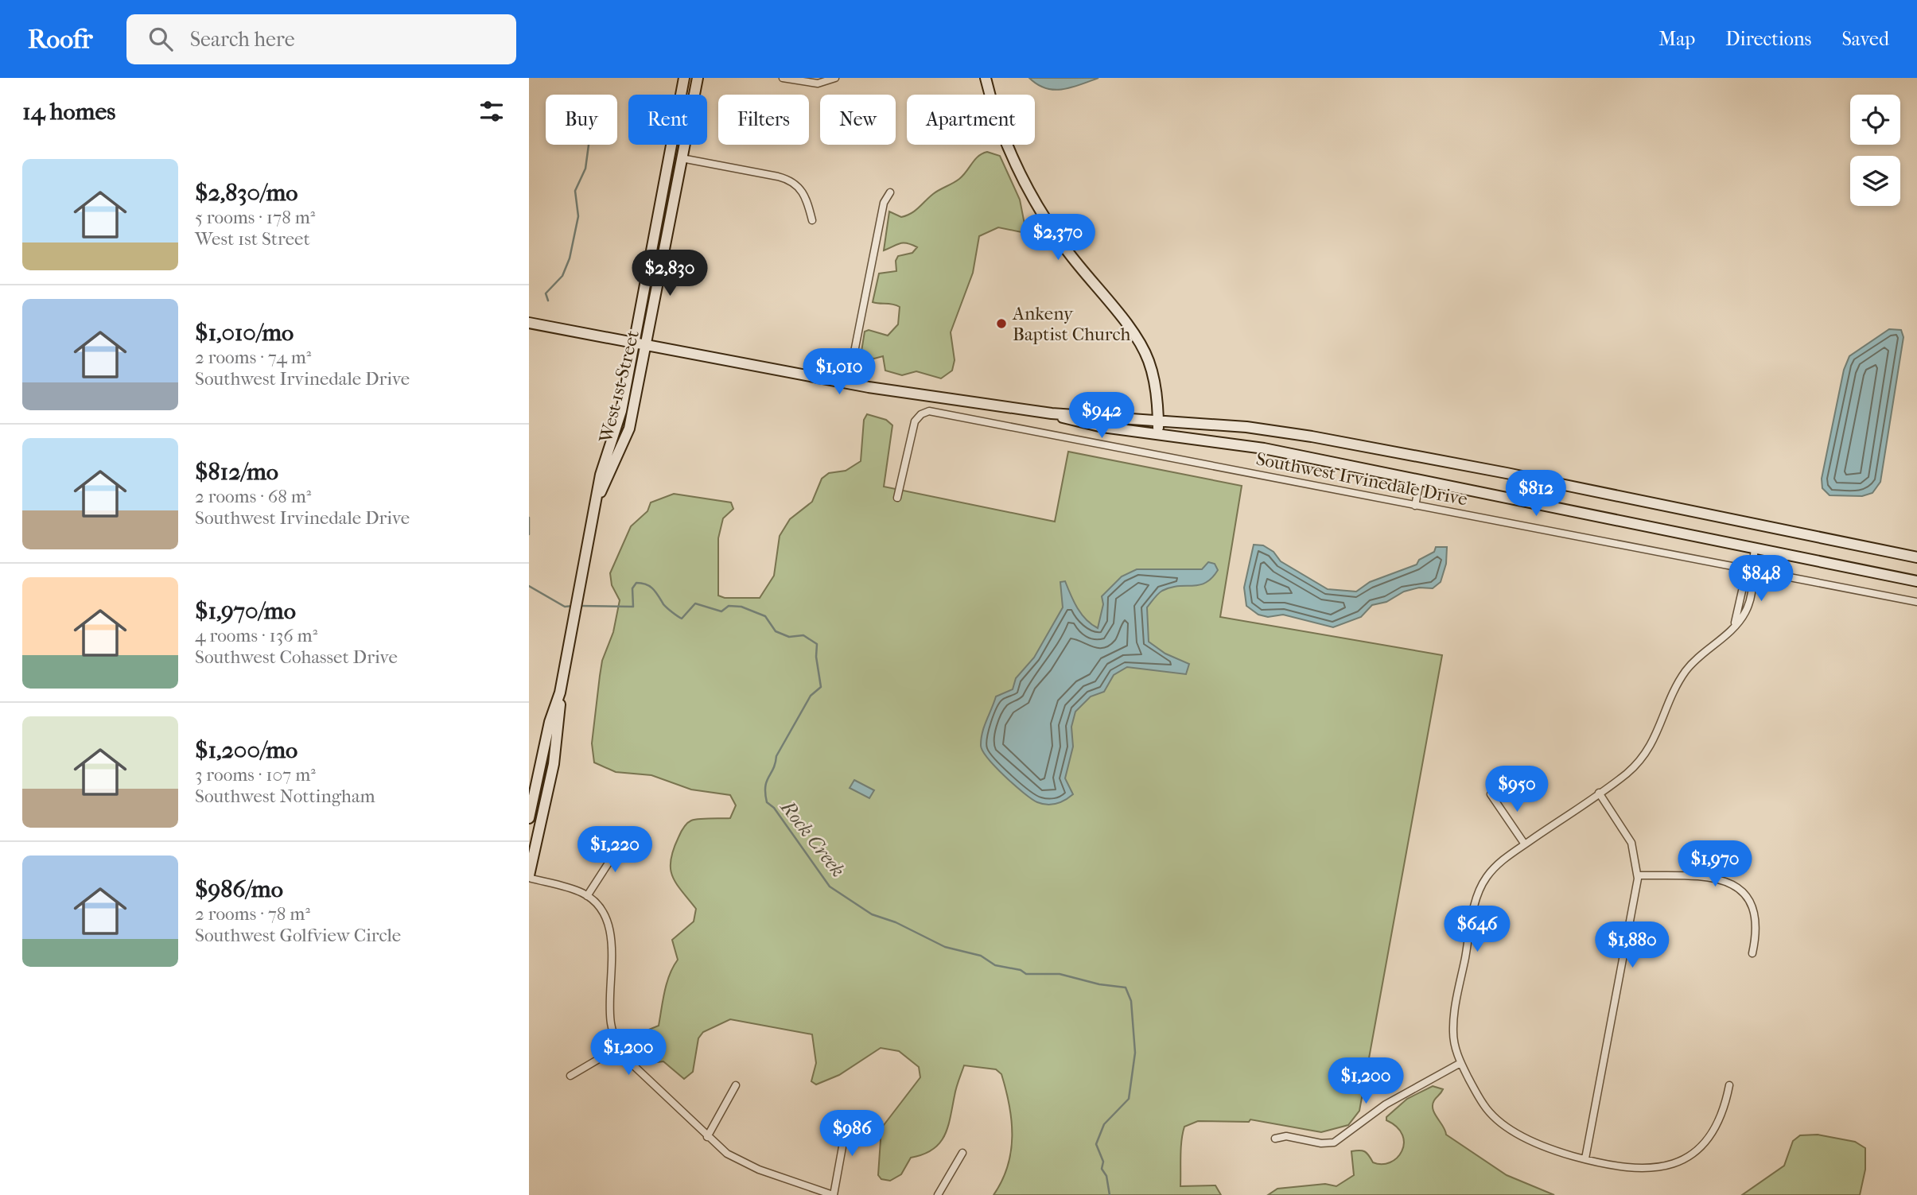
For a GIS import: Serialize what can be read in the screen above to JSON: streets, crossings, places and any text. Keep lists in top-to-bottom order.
{
  "streets": {
    "main road": ["West 1st Street", "Southwest Irvinedale Drive"]
  },
  "crossings": [
    ["West 1st Street", "Southwest Irvinedale Drive"]
  ],
  "water": ["Rock Creek"],
  "places": ["Ankeny Baptist Church"],
  "page": {
    "header": "Roofr",
    "search": "Search here",
    "nav": ["Map", "Directions", "Saved"],
    "heading": "14 homes",
    "chip": [
      "Buy",
      "Rent",
      "Filters",
      "New",
      "Apartment"
    ],
    "list": [
      {
        "name": "$2,830/mo",
        "note": "5 rooms · 178 m² · West 1st Street"
      },
      {
        "name": "$1,010/mo",
        "note": "2 rooms · 74 m² · Southwest Irvinedale Drive"
      },
      {
        "name": "$812/mo",
        "note": "2 rooms · 68 m² · Southwest Irvinedale Drive"
      },
      {
        "name": "$1,970/mo",
        "note": "4 rooms · 136 m² · Southwest Cohasset Drive"
      },
      {
        "name": "$1,200/mo",
        "note": "3 rooms · 107 m² · Southwest Nottingham"
      },
      {
        "name": "$986/mo",
        "note": "2 rooms · 78 m² · Southwest Golfview Circle"
      }
    ],
    "price": [
      "$2,370",
      "$2,830",
      "$1,010",
      "$942",
      "$812",
      "$848",
      "$950",
      "$1,220",
      "$1,970",
      "$646",
      "$1,880",
      "$1,200",
      "$1,200",
      "$986"
    ]
  }
}
